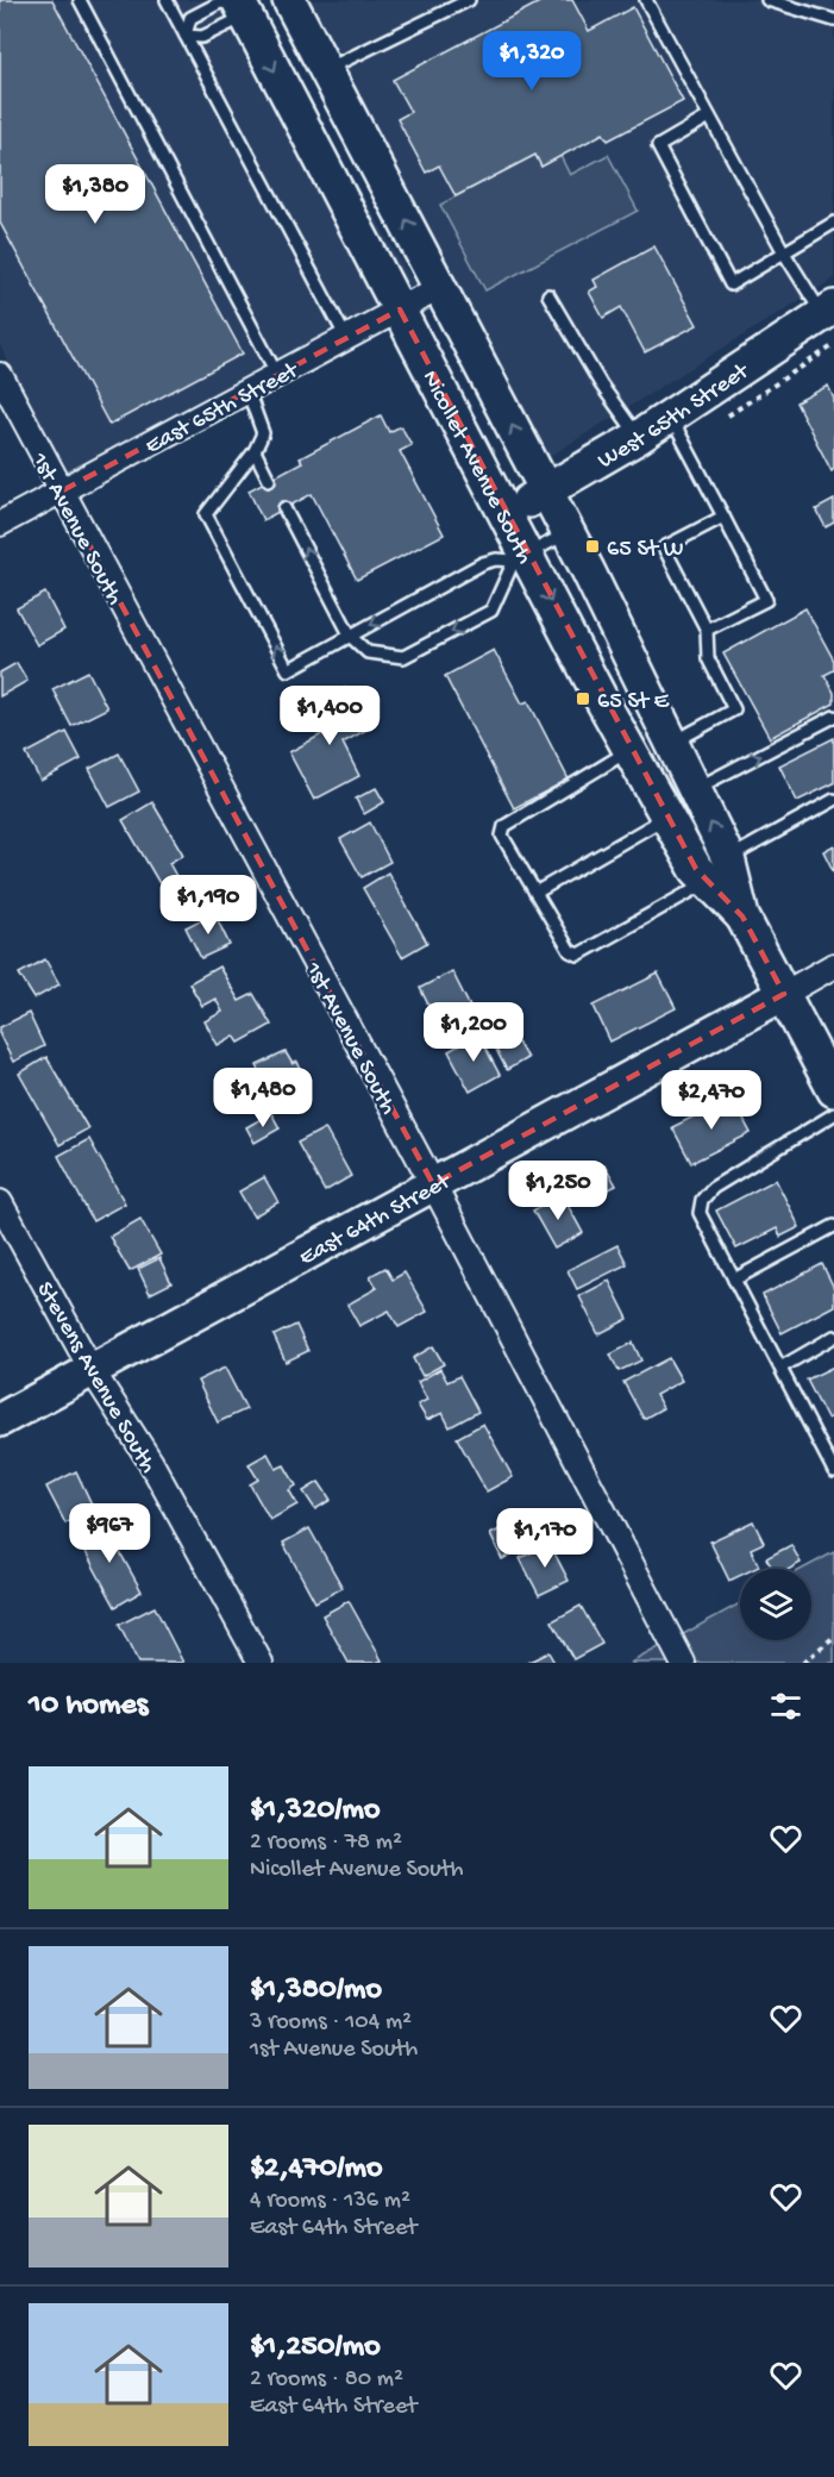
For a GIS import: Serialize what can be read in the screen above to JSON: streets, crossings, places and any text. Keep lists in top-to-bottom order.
{
  "streets": {
    "main road": ["West 65th Street", "Nicollet Avenue South", "East 64th Street"],
    "street": ["East 65th Street", "1st Avenue South", "Stevens Avenue South"]
  },
  "crossings": [
    ["East 65th Street", "Nicollet Avenue South"],
    ["East 65th Street", "1st Avenue South"],
    ["West 65th Street", "Nicollet Avenue South"],
    ["Nicollet Avenue South", "East 64th Street"],
    ["1st Avenue South", "East 64th Street"],
    ["East 64th Street", "Stevens Avenue South"]
  ],
  "places": {
    "transit": ["65 St W", "65 St E"]
  },
  "page": {
    "price": [
      "$1,320",
      "$1,380",
      "$1,400",
      "$1,190",
      "$1,200",
      "$1,480",
      "$2,470",
      "$1,250",
      "$967",
      "$1,170"
    ],
    "heading": "10 homes",
    "list": [
      {
        "name": "$1,320/mo",
        "note": "2 rooms · 78 m² · Nicollet Avenue South"
      },
      {
        "name": "$1,380/mo",
        "note": "3 rooms · 104 m² · 1st Avenue South"
      },
      {
        "name": "$2,470/mo",
        "note": "4 rooms · 136 m² · East 64th Street"
      },
      {
        "name": "$1,250/mo",
        "note": "2 rooms · 80 m² · East 64th Street"
      }
    ]
  }
}
